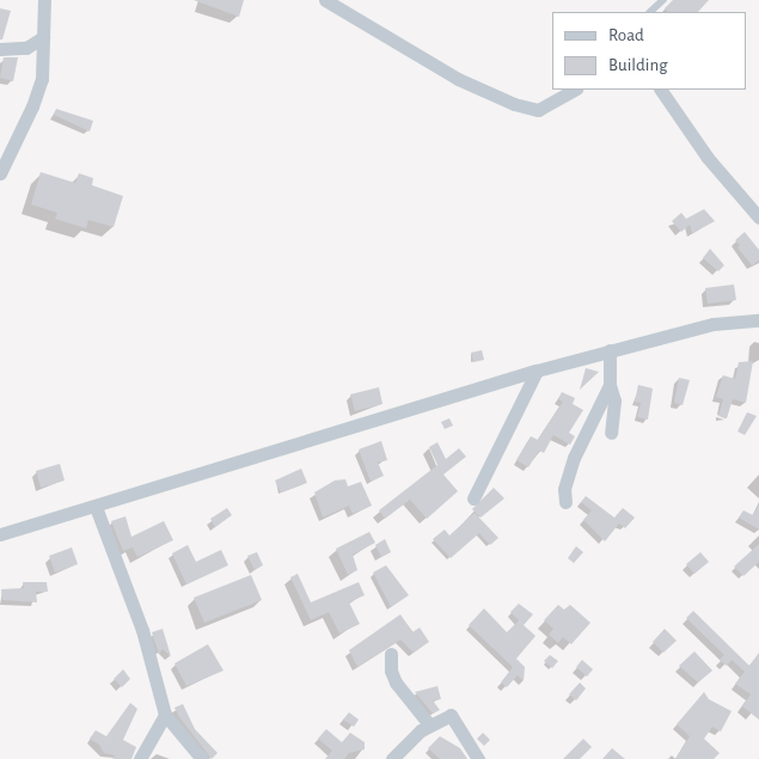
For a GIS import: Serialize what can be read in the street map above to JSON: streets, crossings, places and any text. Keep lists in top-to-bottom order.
{
  "legend": ["Road", "Building"]
}
